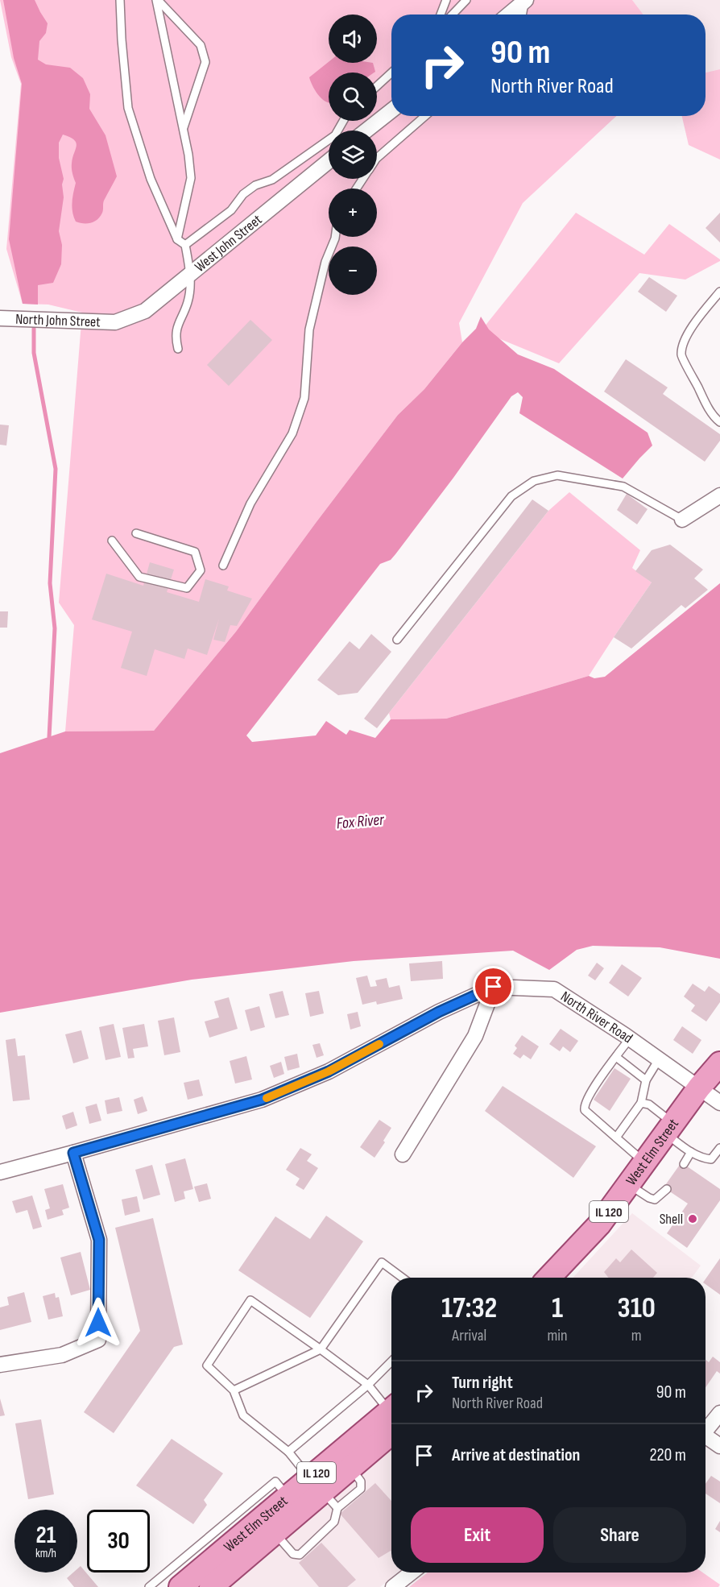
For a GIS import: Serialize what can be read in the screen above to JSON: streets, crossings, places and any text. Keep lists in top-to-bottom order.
{
  "streets": {
    "main road": ["West Elm Street", "IL 120"],
    "street": ["West John Street", "North John Street", "North River Road"]
  },
  "crossings": [
    ["West John Street", "North John Street"],
    ["North River Road", "West Elm Street"]
  ],
  "water": ["Fox River"],
  "places": ["Shell"],
  "page": {
    "map_buttons": ["+", "−"],
    "turn": ["90 m", "North River Road"],
    "eta": [
      "17:32",
      "Arrival",
      "1",
      "min",
      "310",
      "m"
    ],
    "list": [
      {
        "name": "Turn right",
        "note": "North River Road",
        "value": "90 m"
      },
      {
        "name": "Arrive at destination",
        "value": "220 m"
      }
    ],
    "buttons": ["Exit", "Share"],
    "speed": "21 km/h",
    "limit": "30"
  }
}
